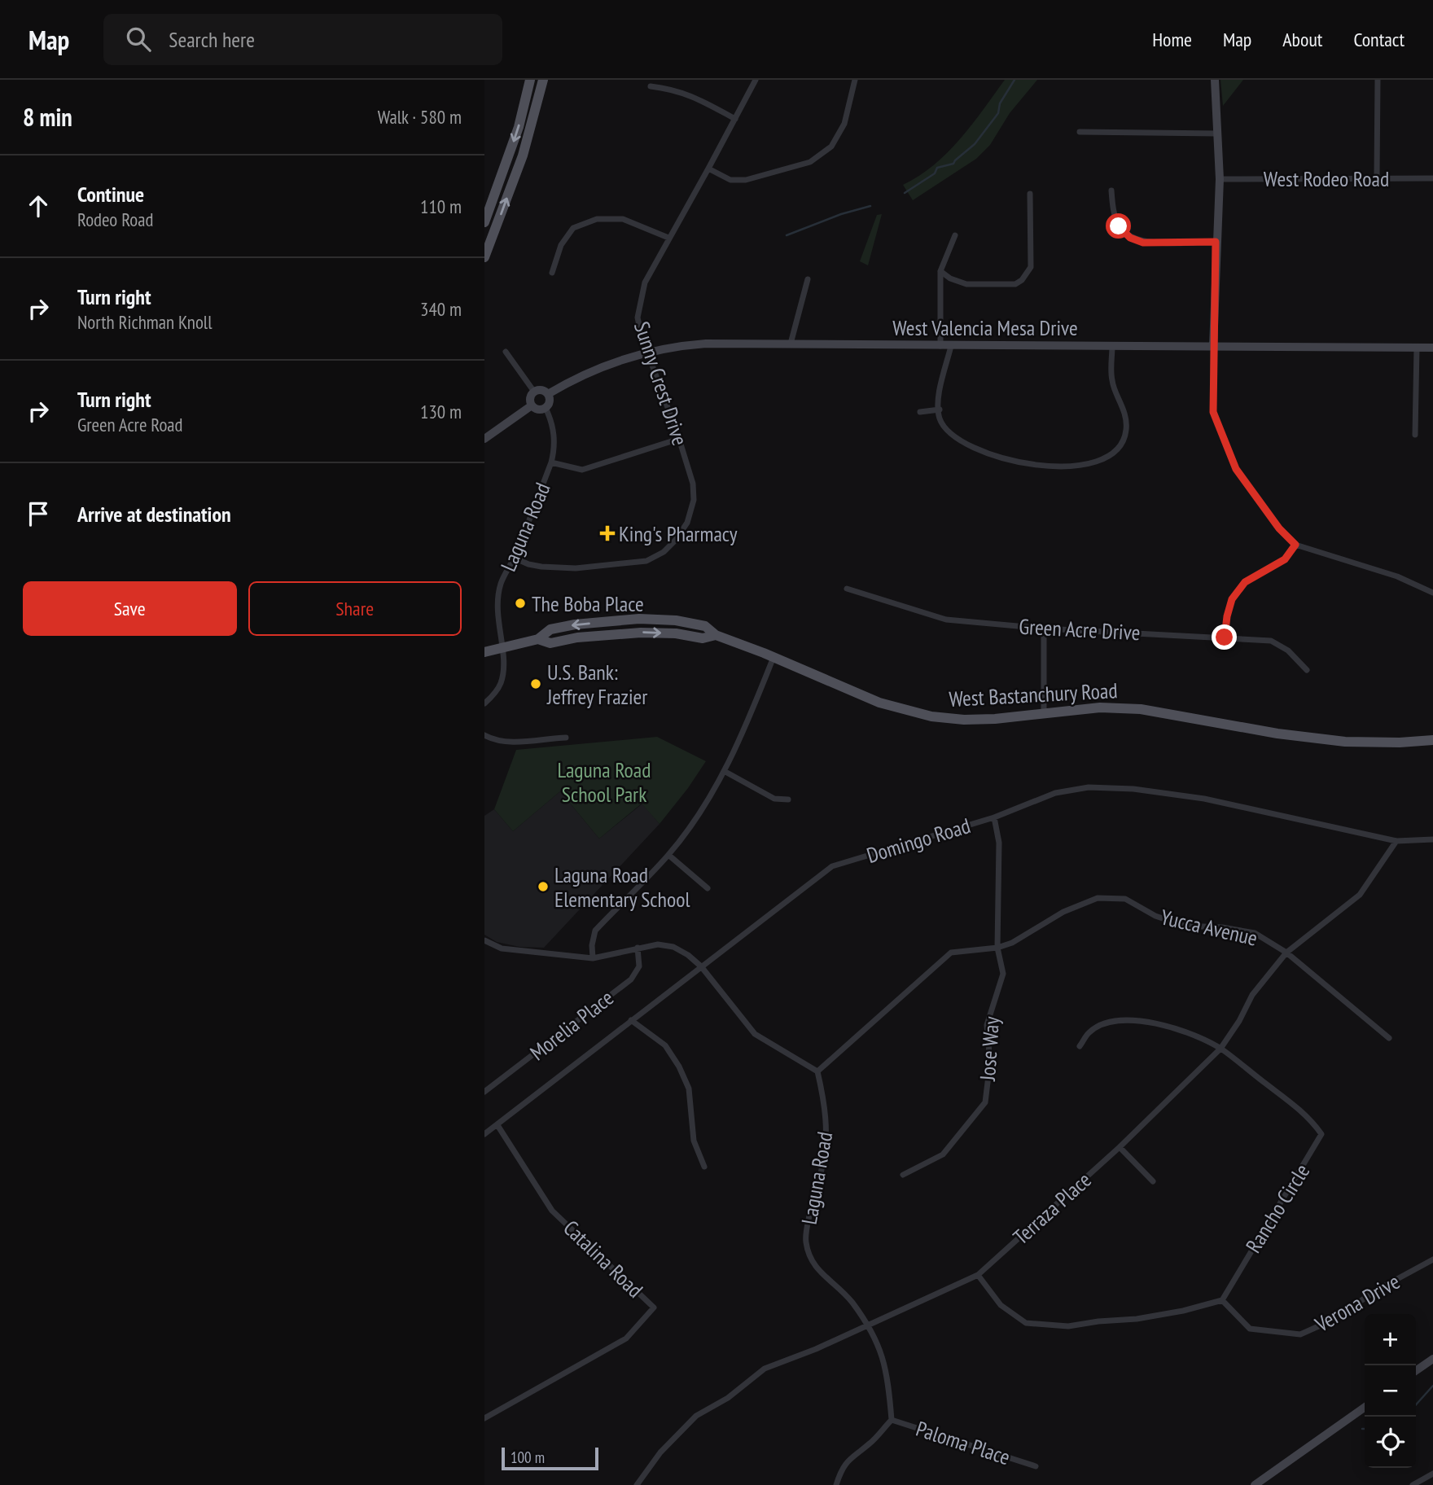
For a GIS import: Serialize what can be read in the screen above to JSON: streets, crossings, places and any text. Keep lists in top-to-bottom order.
{
  "streets": {
    "main road": ["West Bastanchury Road"],
    "street": [
      "West Rodeo Road",
      "West Valencia Mesa Drive",
      "Sunny Crest Drive",
      "Laguna Road",
      "Green Acre Drive",
      "Domingo Road",
      "Yucca Avenue",
      "Morelia Place",
      "Jose Way",
      "Terraza Place",
      "Rancho Circle",
      "Catalina Road",
      "Verona Drive",
      "Paloma Place"
    ]
  },
  "crossings": [
    ["West Valencia Mesa Drive", "Sunny Crest Drive"],
    ["West Valencia Mesa Drive", "Laguna Road"],
    ["Sunny Crest Drive", "Laguna Road"],
    ["Laguna Road", "West Bastanchury Road"],
    ["Laguna Road", "Yucca Avenue"],
    ["Laguna Road", "Terraza Place"],
    ["Laguna Road", "Paloma Place"],
    ["Domingo Road", "Jose Way"],
    ["Domingo Road", "Terraza Place"],
    ["Domingo Road", "Catalina Road"],
    ["Yucca Avenue", "Jose Way"],
    ["Yucca Avenue", "Terraza Place"],
    ["Terraza Place", "Rancho Circle"],
    ["Rancho Circle", "Verona Drive"]
  ],
  "parks": ["Laguna Road School Park"],
  "places": {
    "health": ["King's Pharmacy"],
    "other": ["The Boba Place", "U.S. Bank: Jeffrey Frazier", "Laguna Road Elementary School"]
  },
  "scale_bar": "100 m",
  "page": {
    "header": "Map",
    "search": "Search here",
    "nav": [
      "Home",
      "Map",
      "About",
      "Contact"
    ],
    "heading": ["8 min", "Walk · 580 m"],
    "list": [
      ["Continue", "Rodeo Road", "110 m"],
      ["Turn right", "North Richman Knoll", "340 m"],
      ["Turn right", "Green Acre Road", "130 m"],
      "Arrive at destination"
    ],
    "buttons": ["Save", "Share"],
    "map_buttons": ["+", "−"],
    "scale": "100 m"
  }
}
